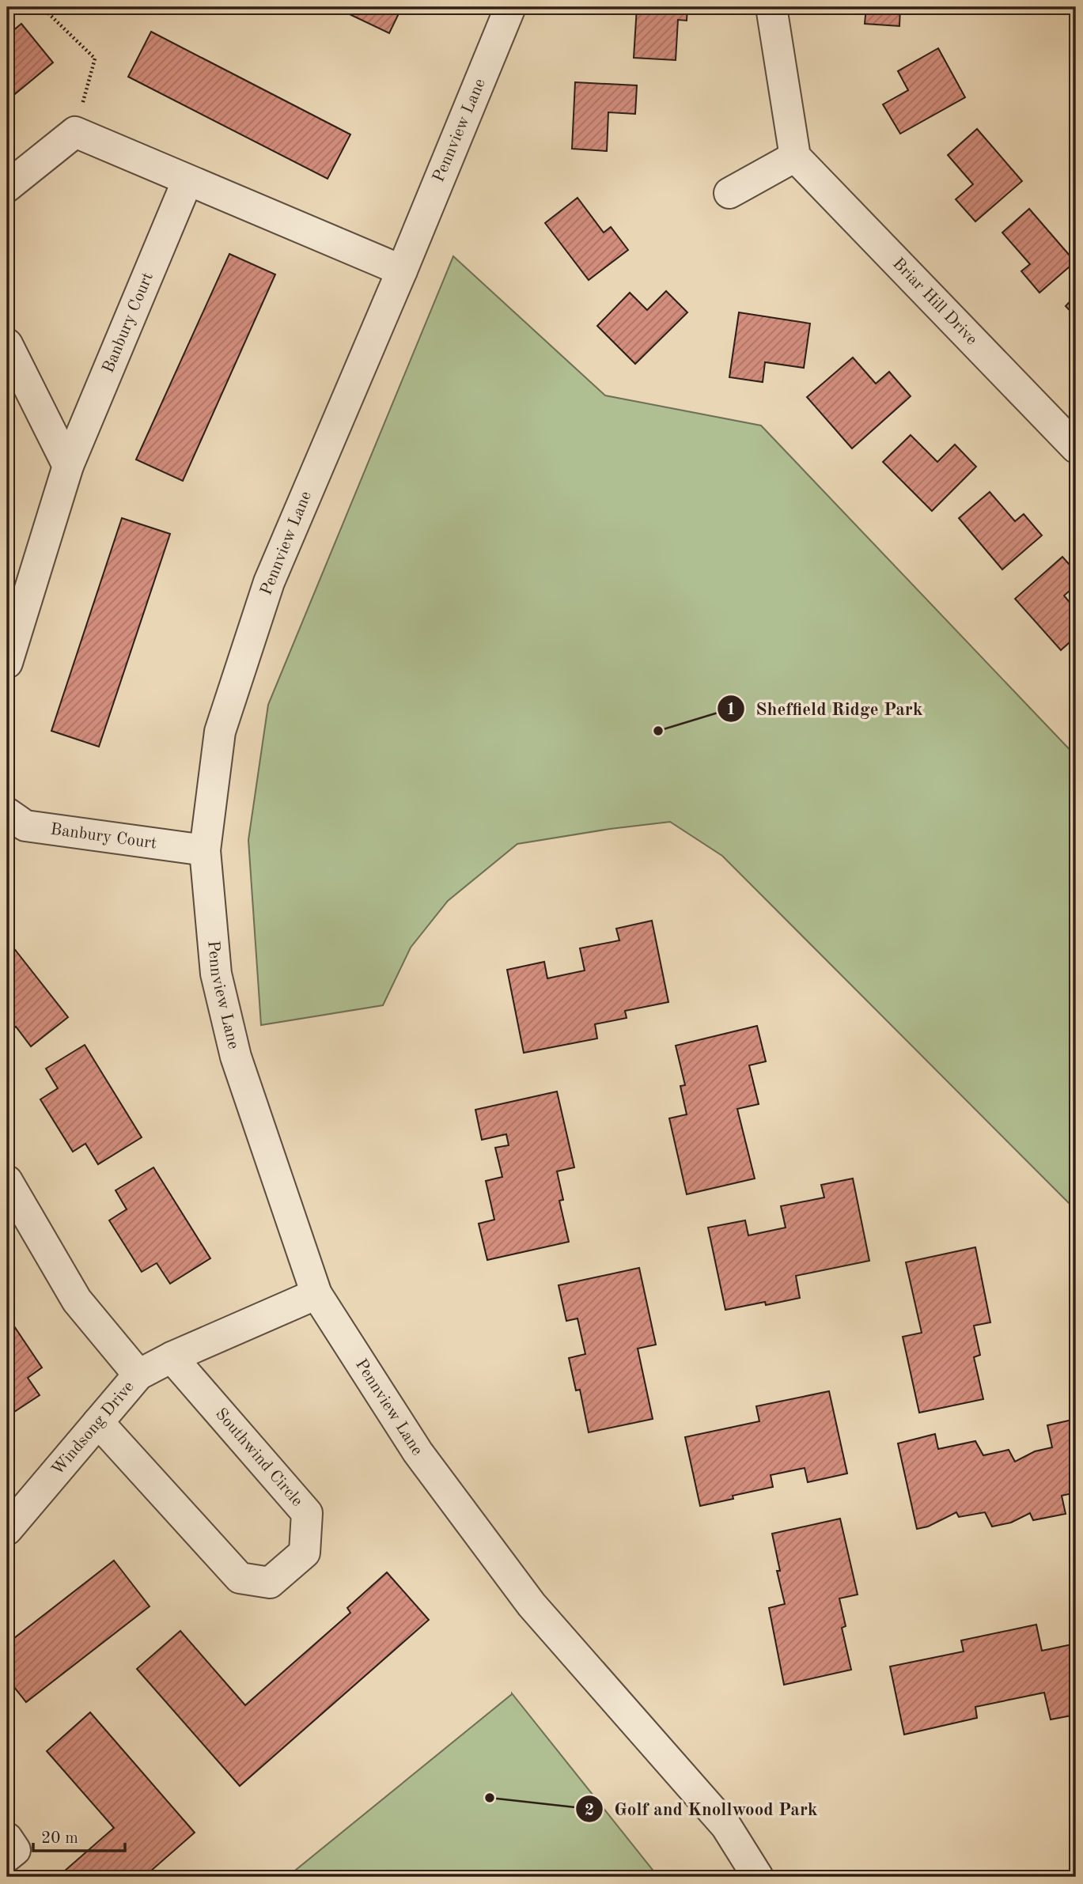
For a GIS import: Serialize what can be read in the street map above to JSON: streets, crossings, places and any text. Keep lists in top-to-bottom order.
{
  "streets": {
    "street": [
      "Pennview Lane",
      "Briar Hill Drive",
      "Banbury Court",
      "Windsong Drive",
      "Southwind Circle"
    ]
  },
  "crossings": [
    ["Pennview Lane", "Banbury Court"],
    ["Pennview Lane", "Windsong Drive"],
    ["Windsong Drive", "Southwind Circle"]
  ],
  "places": ["Sheffield Ridge Park", "Golf and Knollwood Park"],
  "scale_bar": "20 m"
}
